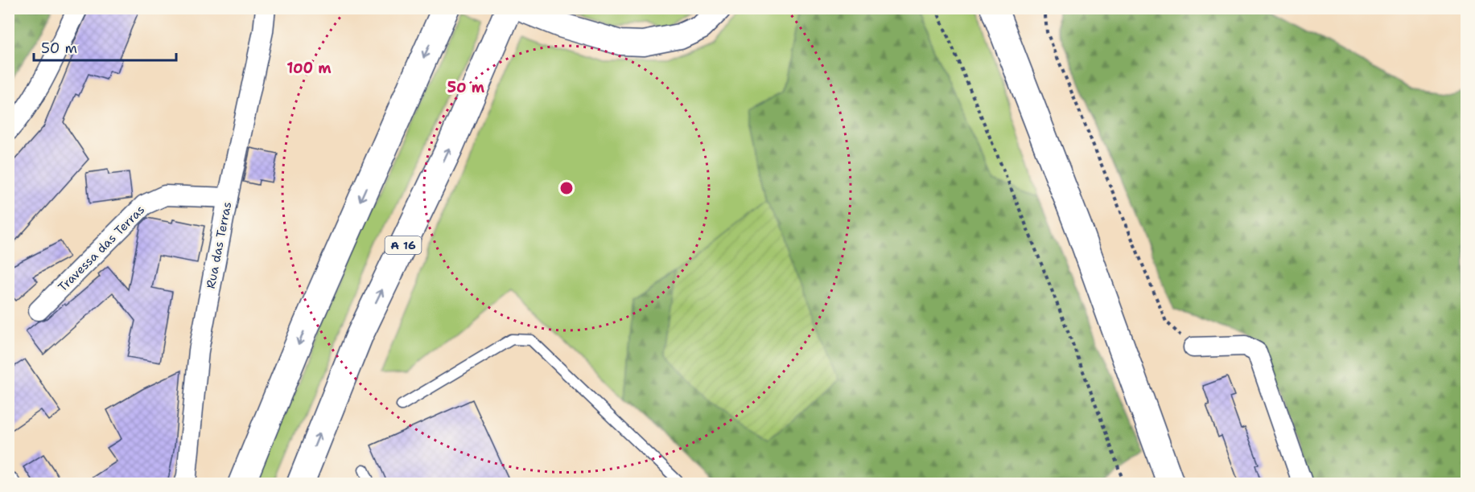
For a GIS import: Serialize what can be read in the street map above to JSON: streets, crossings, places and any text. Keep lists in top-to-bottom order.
{
  "streets": {
    "main road": ["A 16"],
    "street": ["Rua das Terras", "Travessa das Terras"]
  },
  "crossings": [
    ["Rua das Terras", "Travessa das Terras"]
  ],
  "scale_bar": "50 m",
  "rings": ["100 m", "50 m"]
}
